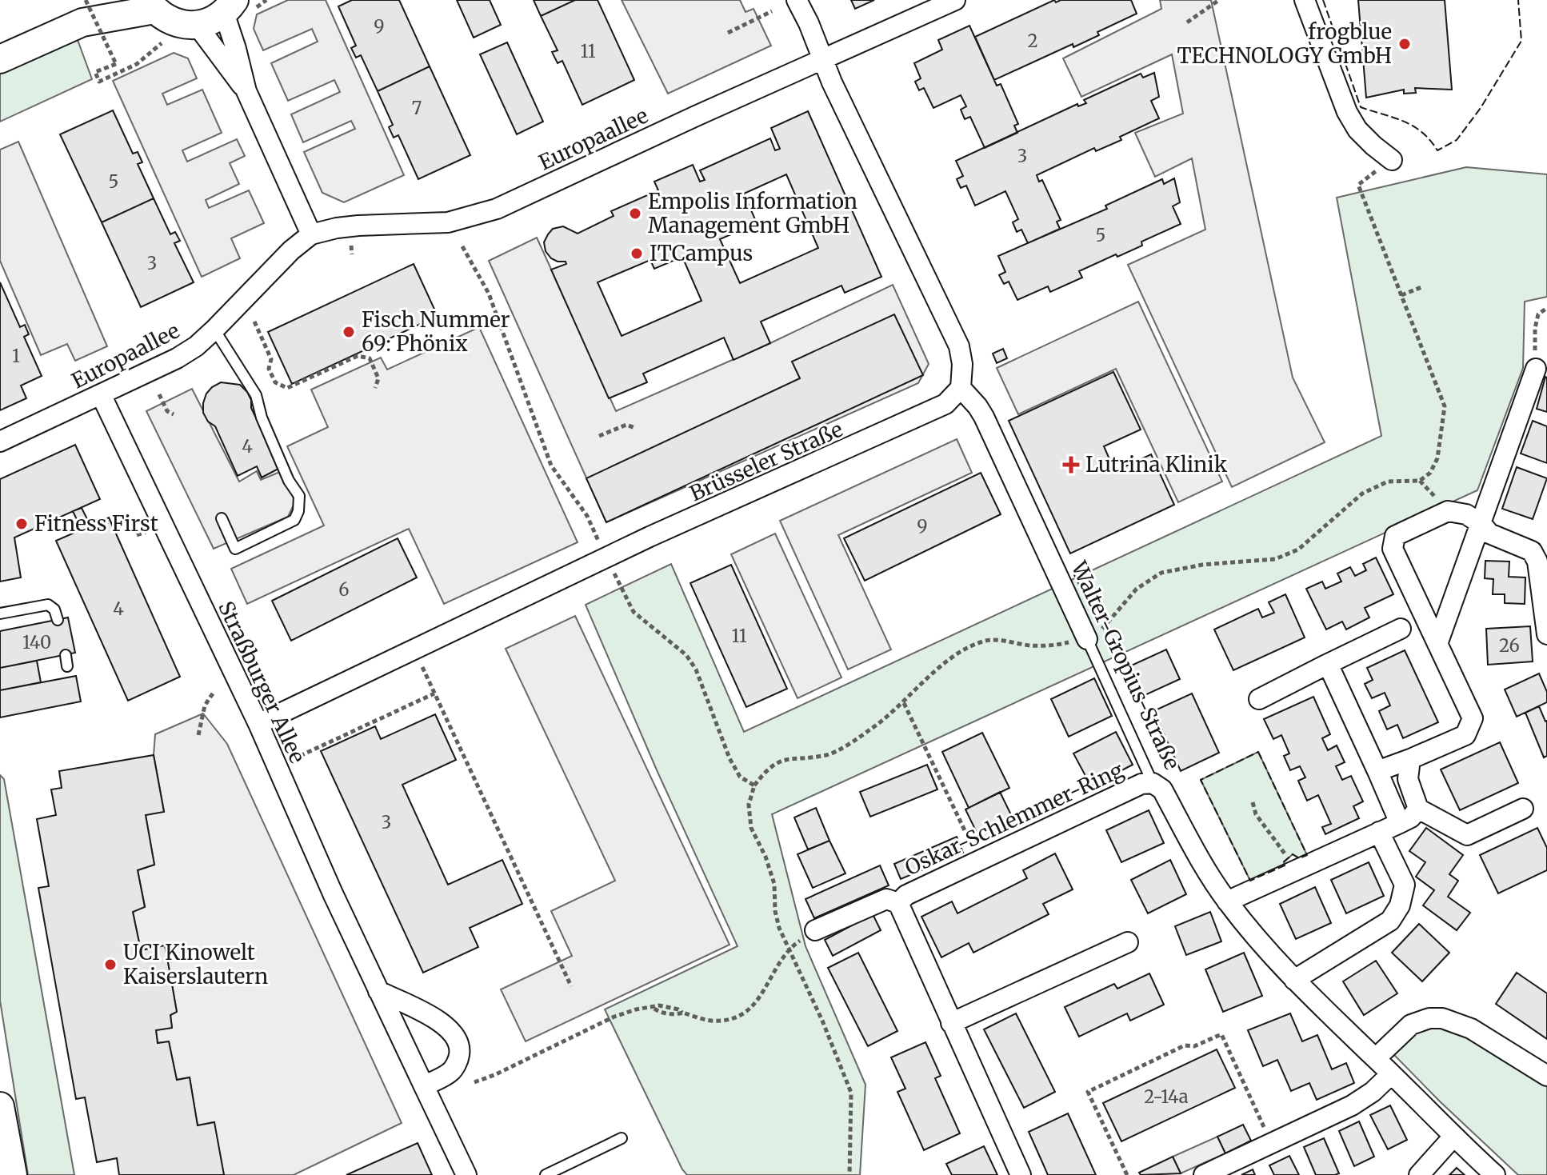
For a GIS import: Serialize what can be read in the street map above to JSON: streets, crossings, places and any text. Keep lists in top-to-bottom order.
{
  "streets": {
    "street": [
      "Europaallee",
      "Brüsseler Straße",
      "Walter-Gropius-Straße",
      "Straßburger Allee",
      "Oskar-Schlemmer-Ring"
    ]
  },
  "crossings": [
    ["Europaallee", "Straßburger Allee"],
    ["Brüsseler Straße", "Walter-Gropius-Straße"],
    ["Brüsseler Straße", "Straßburger Allee"],
    ["Walter-Gropius-Straße", "Oskar-Schlemmer-Ring"]
  ],
  "places": {
    "other": [
      "frogblue TECHNOLOGY GmbH",
      "Empolis Information Management GmbH",
      "ITCampus",
      "Fisch Nummer 69: Phönix",
      "Fitness First",
      "UCI Kinowelt Kaiserslautern"
    ],
    "health": ["Lutrina Klinik"]
  },
  "house_numbers": [
    "9",
    "2",
    "11",
    "7",
    "3",
    "5",
    "5",
    "3",
    "1",
    "4",
    "9",
    "6",
    "4",
    "11",
    "140",
    "26",
    "3",
    "2-14a"
  ]
}
